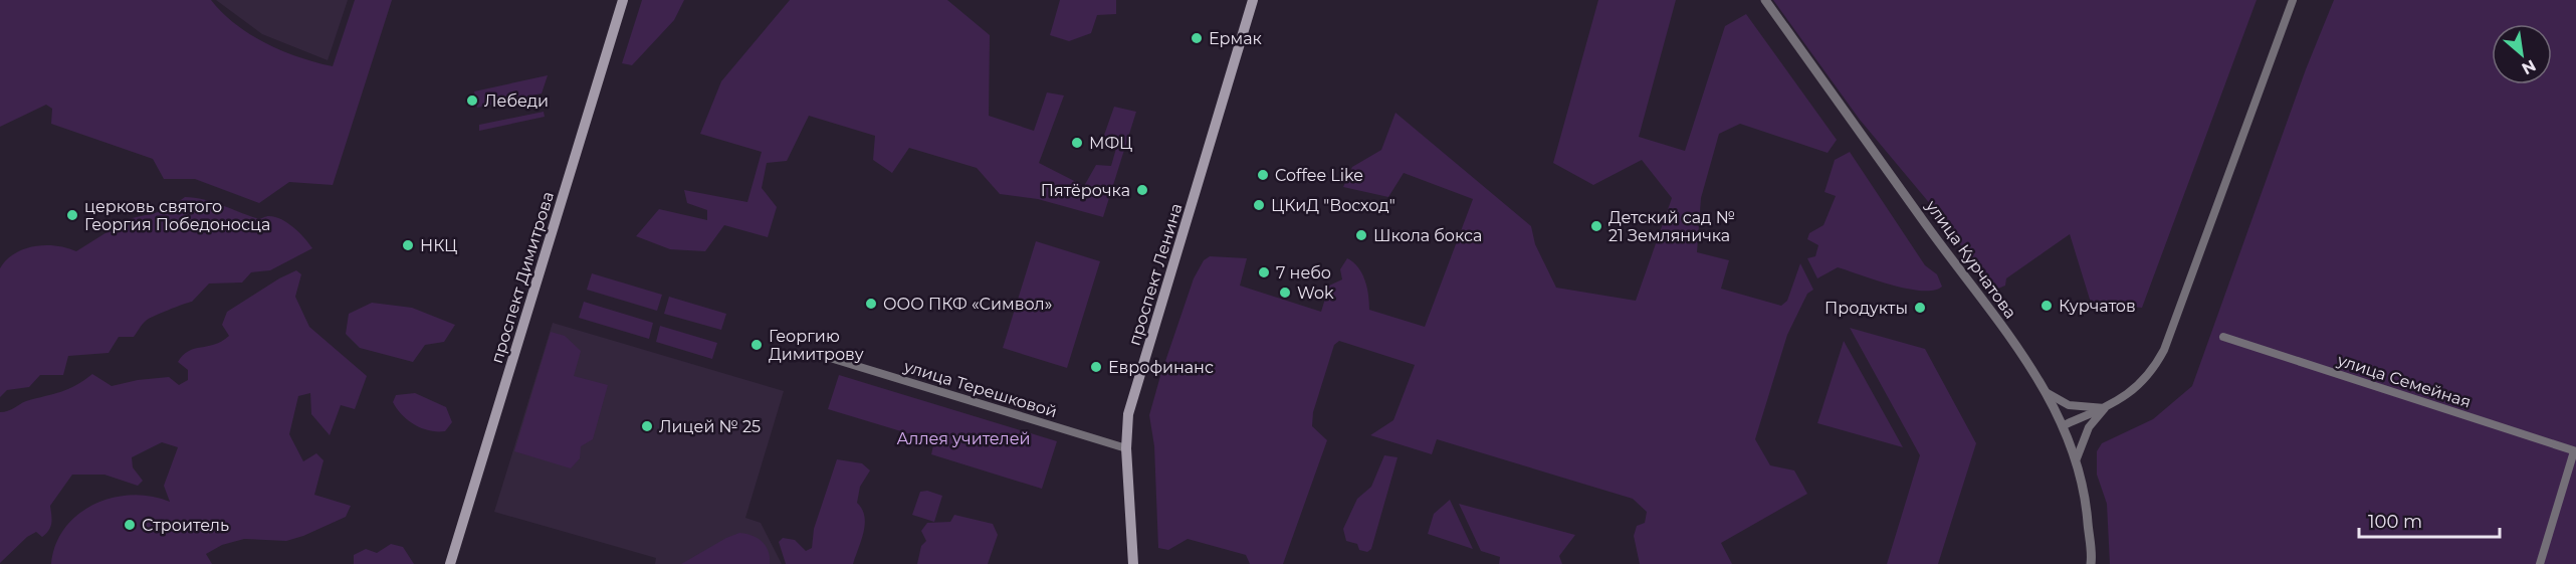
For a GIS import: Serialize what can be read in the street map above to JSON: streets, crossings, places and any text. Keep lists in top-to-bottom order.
{
  "streets": {
    "main road": ["проспект Ленина", "проспект Димитрова"],
    "street": ["улица Курчатова", "улица Семейная", "улица Терешковой"]
  },
  "crossings": [
    ["проспект Ленина", "улица Терешковой"]
  ],
  "parks": ["Аллея учителей"],
  "places": [
    "Ермак",
    "Лебеди",
    "МФЦ",
    "Coffee Like",
    "Пятёрочка",
    "ЦКиД \"Восход\"",
    "церковь святого Георгия Победоносца",
    "Детский сад № 21 Земляничка",
    "Школа бокса",
    "НКЦ",
    "7 небо",
    "Wok",
    "ООО ПКФ «Символ»",
    "Курчатов",
    "Продукты",
    "Георгию Димитрову",
    "Еврофинанс",
    "Лицей № 25",
    "Строитель"
  ],
  "scale_bar": "100 m",
  "north": "bottom right"
}
